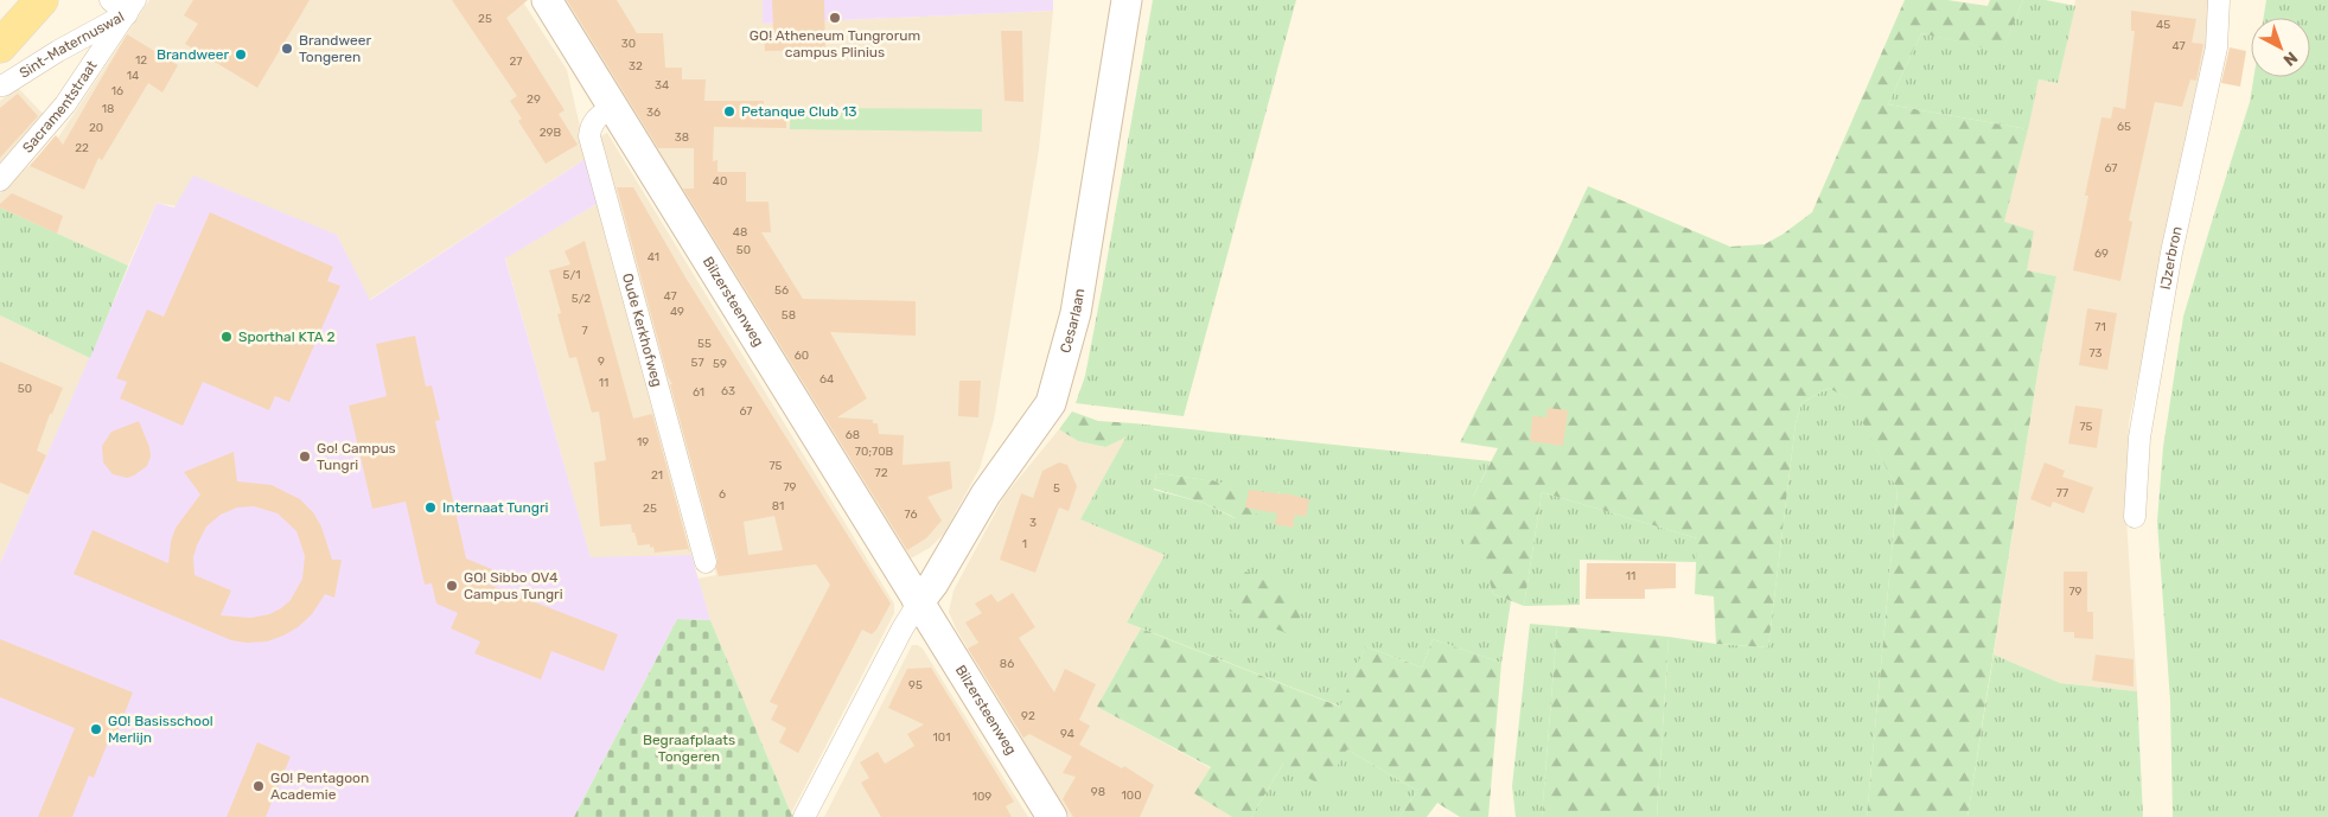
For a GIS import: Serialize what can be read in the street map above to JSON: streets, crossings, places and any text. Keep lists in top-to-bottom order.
{
  "streets": {
    "main road": ["Bilzersteenweg", "Cesarlaan"],
    "street": [
      "Sint-Maternuswal",
      "Sacramentstraat",
      "IJzerbron",
      "Oude Kerkhofweg"
    ]
  },
  "crossings": [
    ["Sint-Maternuswal", "Sacramentstraat"],
    ["Bilzersteenweg", "Cesarlaan"],
    ["Bilzersteenweg", "Oude Kerkhofweg"]
  ],
  "parks": ["Begraafplaats Tongeren"],
  "places": [
    "GO! Atheneum Tungrorum campus Plinius",
    "Brandweer Tongeren",
    "Brandweer",
    "Petanque Club 13",
    "Sporthal KTA 2",
    "Go! Campus Tungri",
    "Internaat Tungri",
    "GO! Sibbo OV4 Campus Tungri",
    "GO! Basisschool Merlijn",
    "GO! Pentagoon Academie"
  ],
  "house_numbers": [
    "25",
    "45",
    "30",
    "47",
    "12",
    "27",
    "32",
    "14",
    "34",
    "16",
    "29",
    "18",
    "36",
    "65",
    "20",
    "29B",
    "38",
    "22",
    "67",
    "40",
    "48",
    "50",
    "69",
    "41",
    "5/1",
    "56",
    "47",
    "5/2",
    "49",
    "58",
    "71",
    "7",
    "55",
    "73",
    "60",
    "9",
    "57",
    "59",
    "64",
    "11",
    "50",
    "63",
    "61",
    "67",
    "75",
    "68",
    "19",
    "70;70B",
    "75",
    "72",
    "21",
    "79",
    "5",
    "77",
    "6",
    "81",
    "25",
    "76",
    "3",
    "1",
    "11",
    "79",
    "86",
    "95",
    "92",
    "94",
    "101",
    "98",
    "100",
    "109"
  ],
  "north": "bottom right"
}
